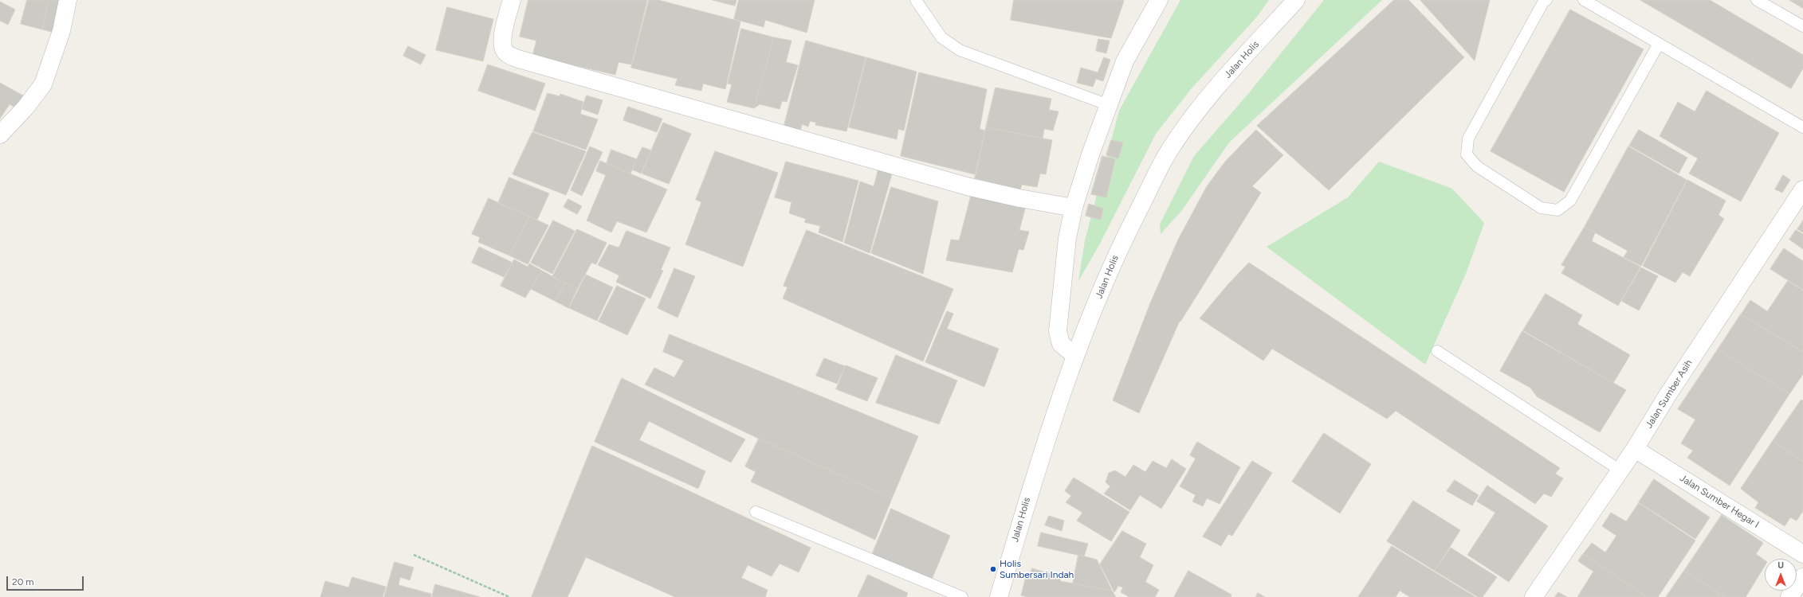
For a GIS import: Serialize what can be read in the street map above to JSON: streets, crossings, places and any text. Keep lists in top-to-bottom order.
{
  "streets": {
    "street": ["Jalan Holis", "Jalan Sumber Asih", "Jalan Sumber Hegar I"]
  },
  "crossings": [
    ["Jalan Sumber Asih", "Jalan Sumber Hegar I"]
  ],
  "places": ["Holis Sumbersari Indah"],
  "scale_bar": "20 m",
  "north": "top"
}
